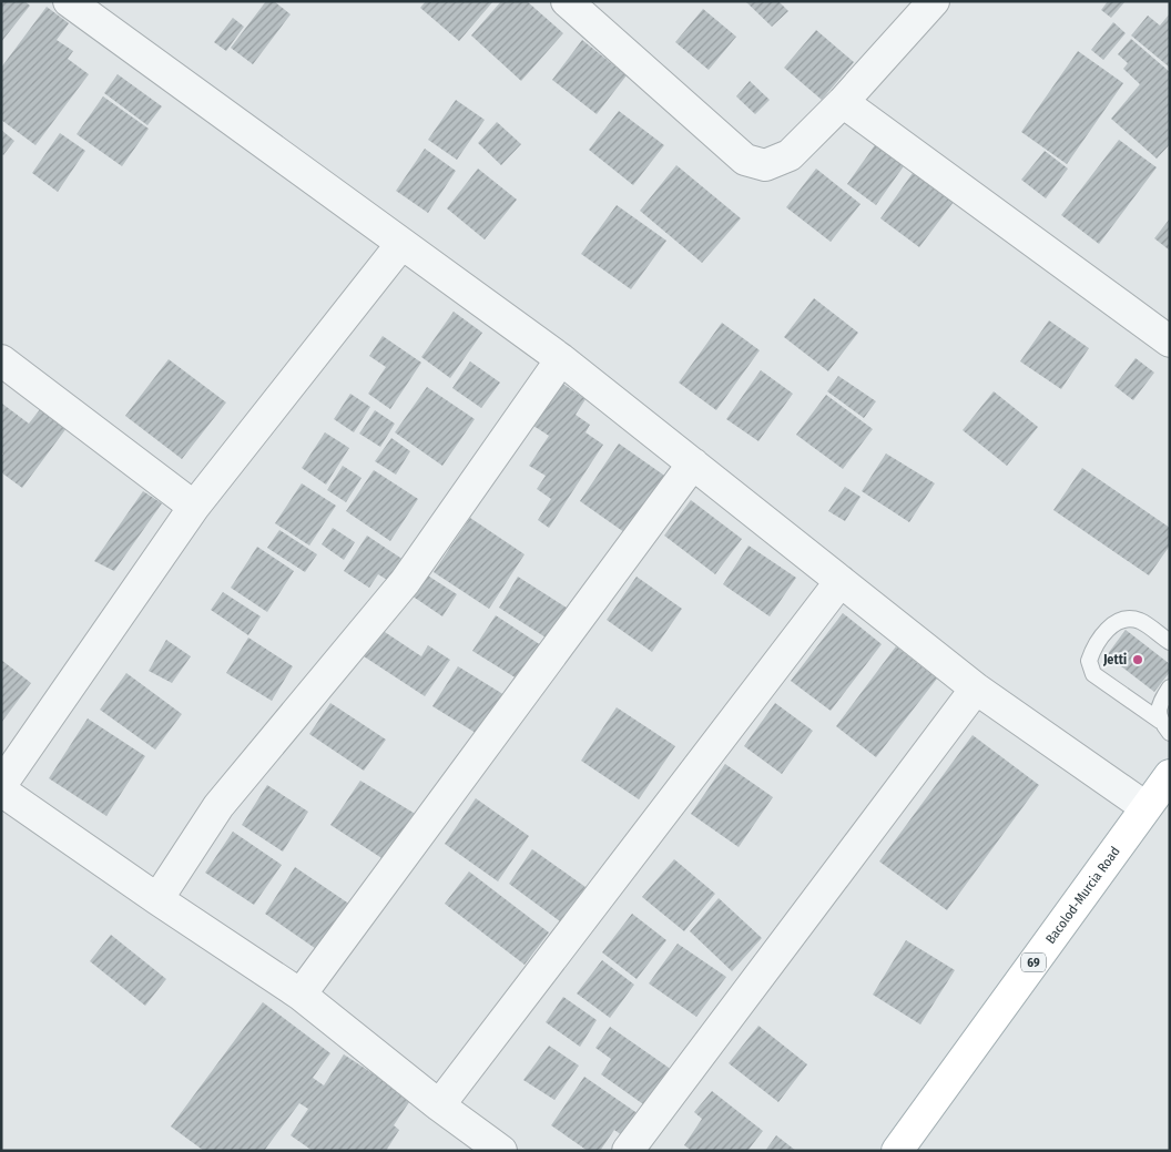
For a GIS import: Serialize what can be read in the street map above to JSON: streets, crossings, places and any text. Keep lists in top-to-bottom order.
{
  "streets": {
    "main road": ["Bacolod-Murcia Road", "69"]
  },
  "places": ["Jetti"]
}
